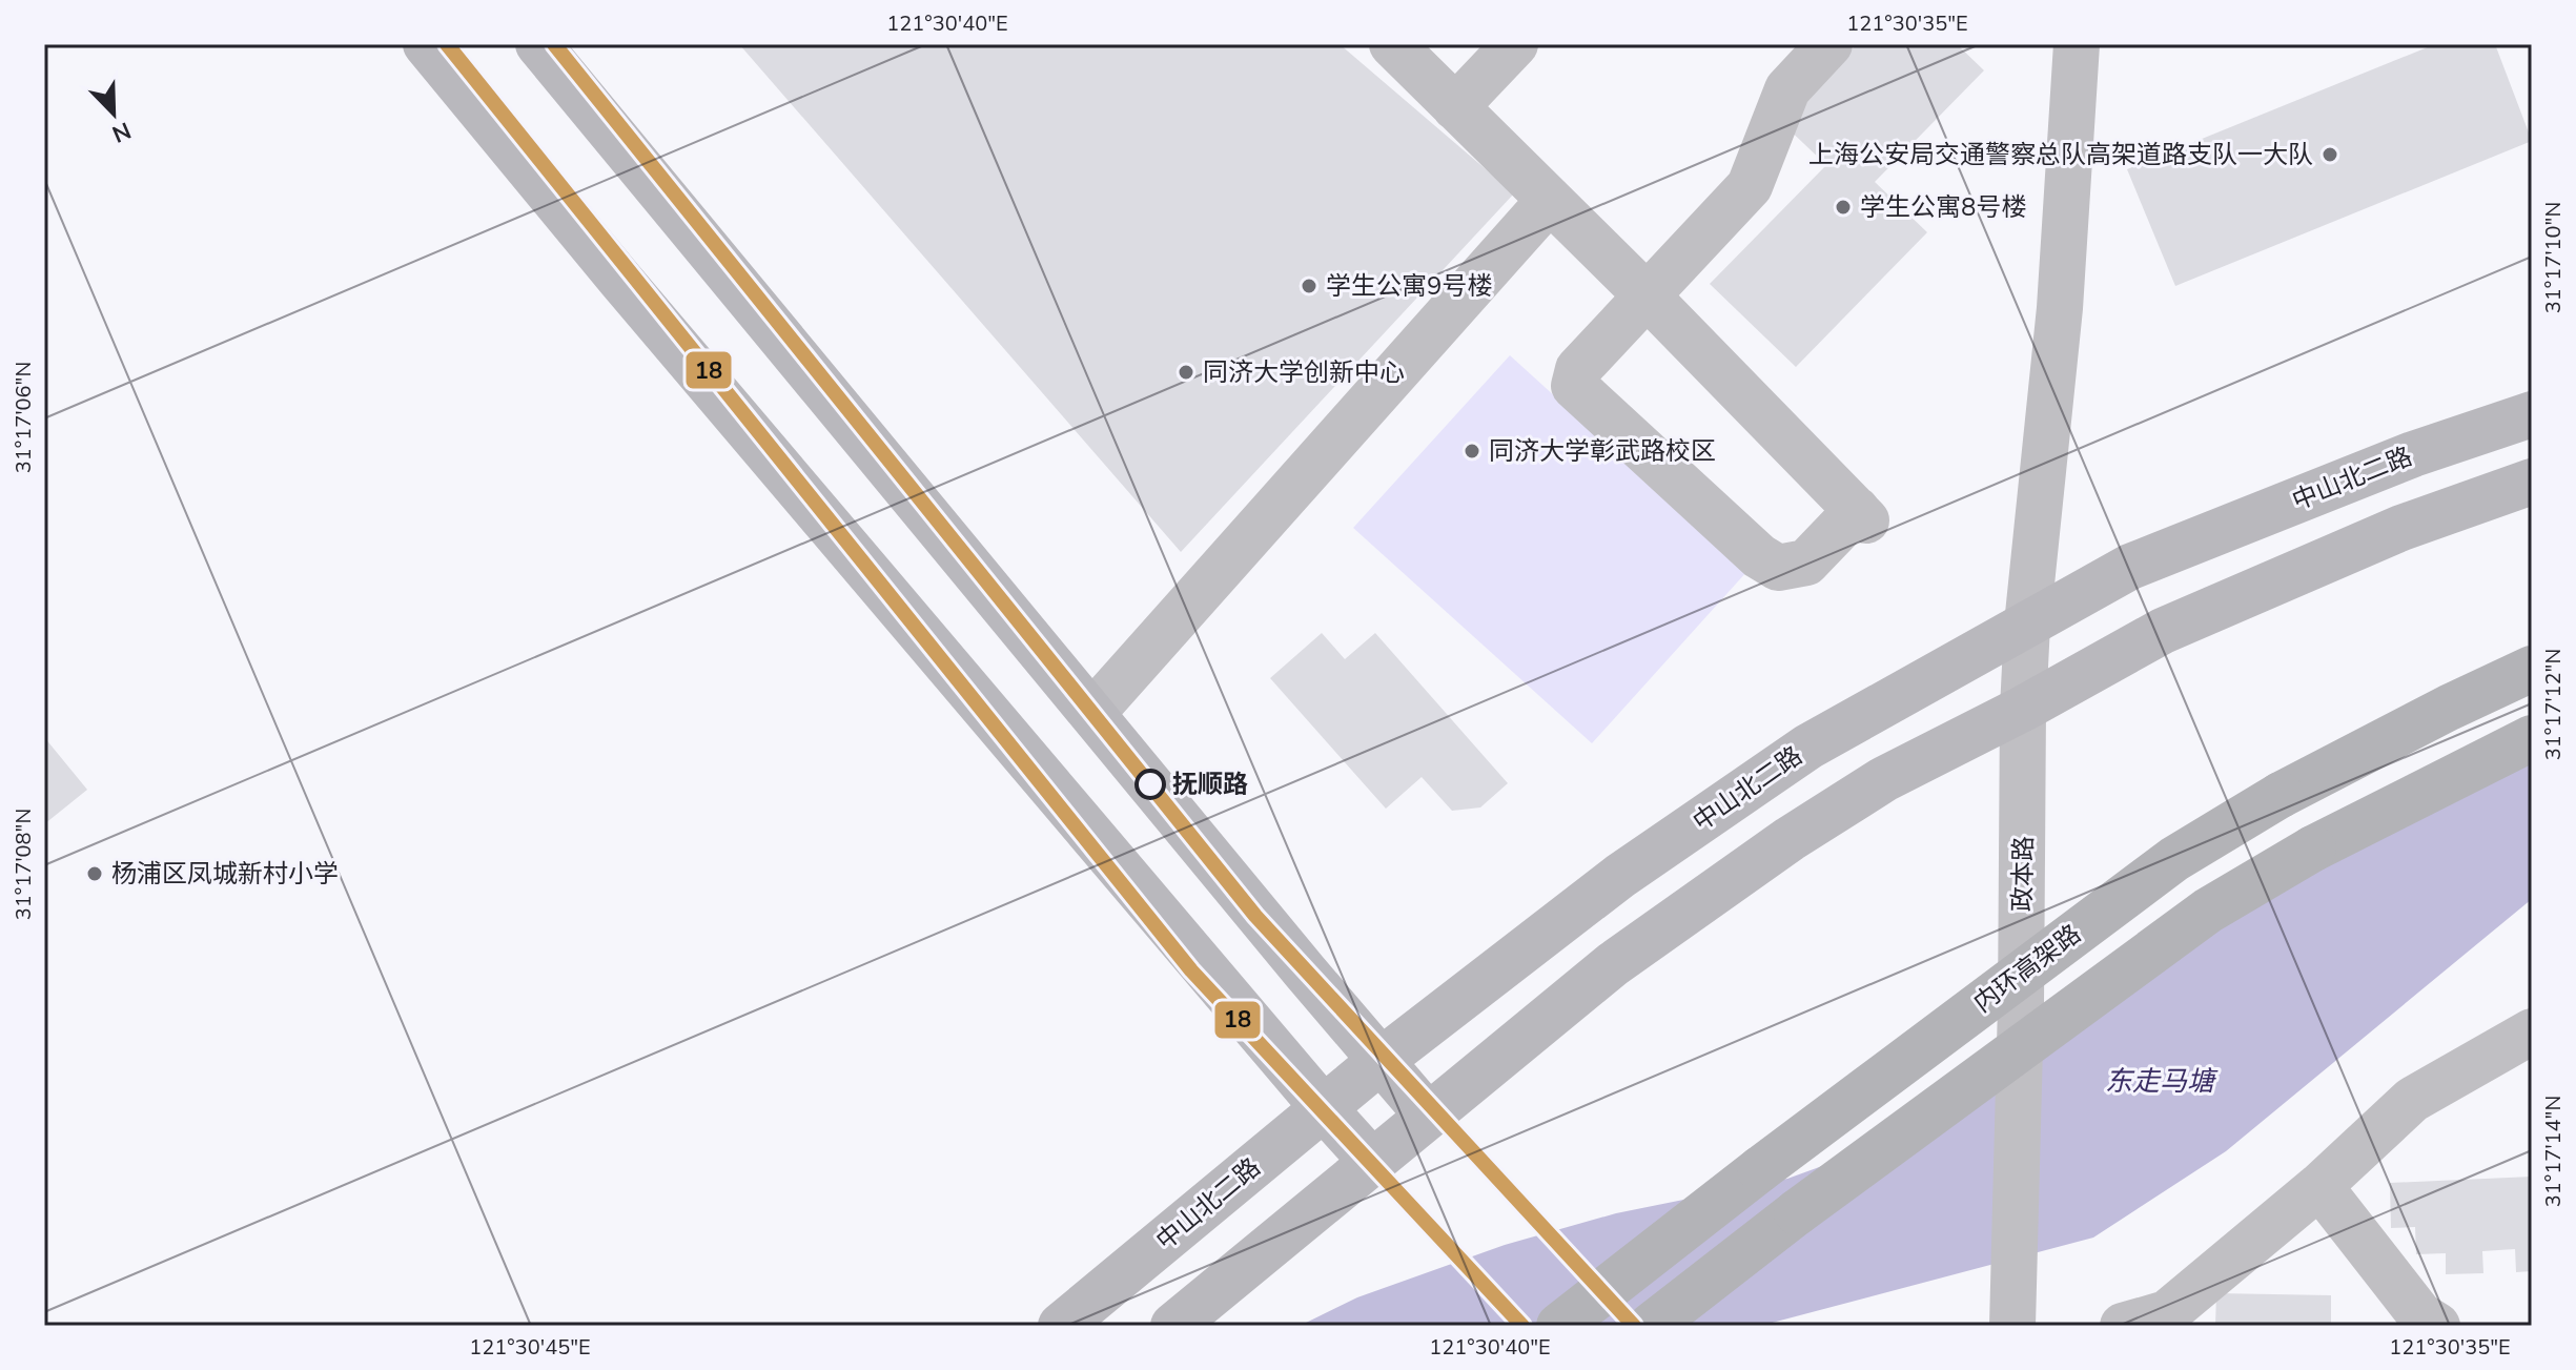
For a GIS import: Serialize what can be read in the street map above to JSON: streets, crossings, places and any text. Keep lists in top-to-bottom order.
{
  "streets": {
    "highway": ["内环高架路"],
    "main road": ["中山北二路"],
    "street": ["政本路"]
  },
  "crossings": [
    ["中山北二路", "政本路"]
  ],
  "water": ["东走马塘"],
  "places": [
    "上海公安局交通警察总队高架道路支队一大队",
    "学生公寓8号楼",
    "学生公寓9号楼",
    "同济大学创新中心",
    "同济大学彰武路校区",
    "抚顺路",
    "杨浦区凤城新村小学"
  ],
  "lines": ["transit line 18"],
  "north": "bottom right",
  "coordinates": [
    "121°30'40\"E",
    "121°30'35\"E",
    "31°17'10\"N",
    "31°17'06\"N",
    "31°17'12\"N",
    "31°17'08\"N",
    "31°17'14\"N",
    "121°30'45\"E"
  ]
}
